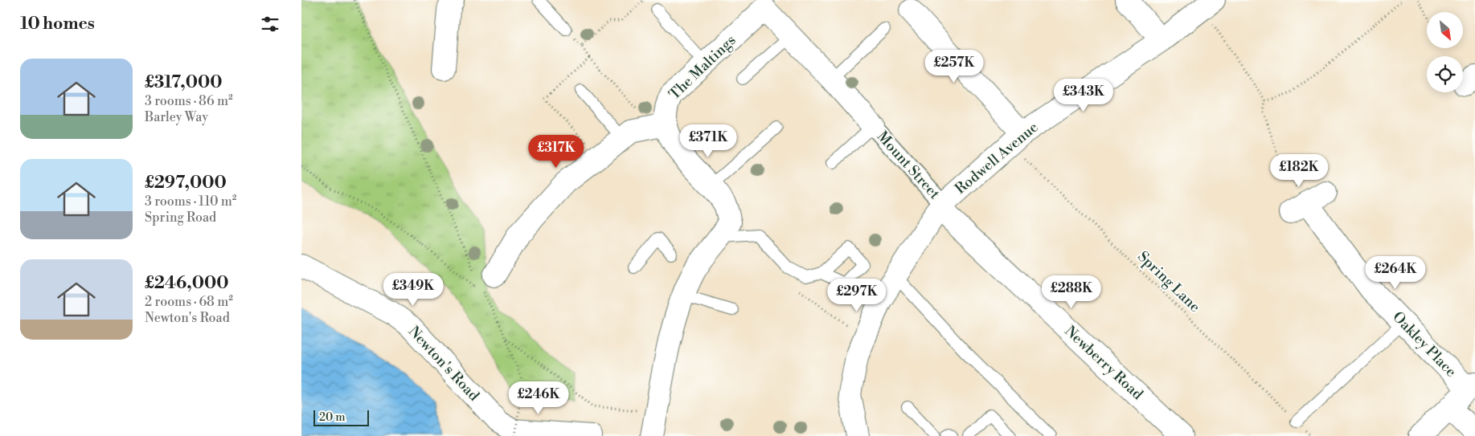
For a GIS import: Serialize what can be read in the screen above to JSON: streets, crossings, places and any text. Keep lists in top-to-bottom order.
{
  "streets": {
    "street": [
      "The Maltings",
      "Rodwell Avenue",
      "Mount Street",
      "Oakley Place",
      "Newberry Road",
      "Newton's Road"
    ],
    "path": ["Spring Lane"]
  },
  "crossings": [
    ["The Maltings", "Mount Street"],
    ["Rodwell Avenue", "Mount Street"],
    ["Rodwell Avenue", "Spring Lane"],
    ["Rodwell Avenue", "Newberry Road"],
    ["Mount Street", "Newberry Road"]
  ],
  "scale_bar": "20 m",
  "north": "bottom right",
  "page": {
    "heading": "10 homes",
    "list": [
      {
        "name": "£317,000",
        "note": "3 rooms · 86 m² · Barley Way"
      },
      {
        "name": "£297,000",
        "note": "3 rooms · 110 m² · Spring Road"
      },
      {
        "name": "£246,000",
        "note": "2 rooms · 68 m² · Newton's Road"
      }
    ],
    "price": [
      "£257K",
      "£343K",
      "£371K",
      "£317K",
      "£182K",
      "£264K",
      "£349K",
      "£288K",
      "£297K",
      "£246K"
    ],
    "scale": "20 m"
  }
}
